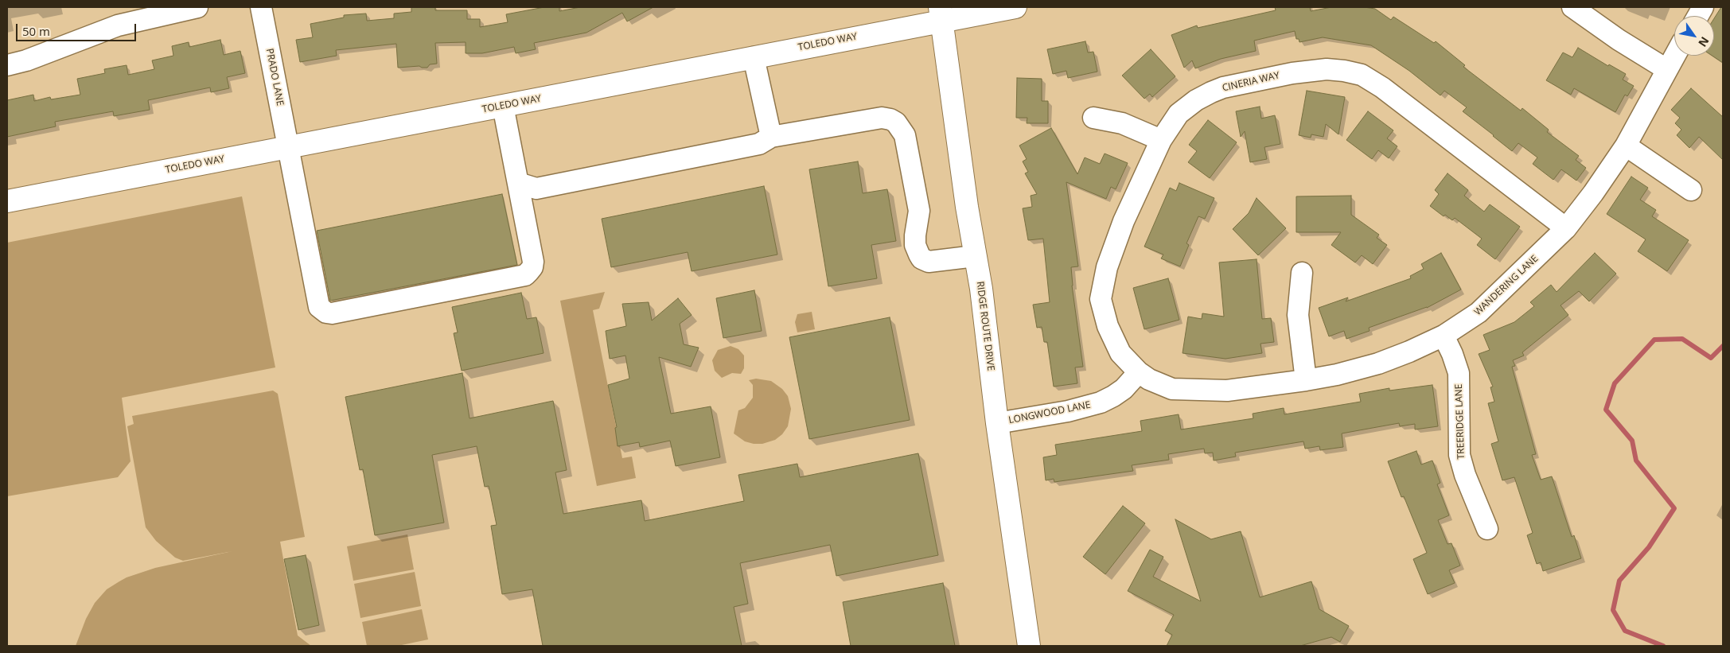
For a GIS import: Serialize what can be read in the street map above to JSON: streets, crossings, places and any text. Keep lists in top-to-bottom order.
{
  "streets": {
    "main road": ["TOLEDO WAY", "RIDGE ROUTE DRIVE"],
    "street": [
      "PRADO LANE",
      "CINERIA WAY",
      "WANDERING LANE",
      "LONGWOOD LANE",
      "TREERIDGE LANE"
    ]
  },
  "crossings": [
    ["TOLEDO WAY", "PRADO LANE"],
    ["TOLEDO WAY", "RIDGE ROUTE DRIVE"],
    ["CINERIA WAY", "WANDERING LANE"],
    ["CINERIA WAY", "LONGWOOD LANE"],
    ["WANDERING LANE", "LONGWOOD LANE"],
    ["WANDERING LANE", "TREERIDGE LANE"],
    ["RIDGE ROUTE DRIVE", "LONGWOOD LANE"]
  ],
  "scale_bar": "50 m",
  "north": "bottom right"
}
